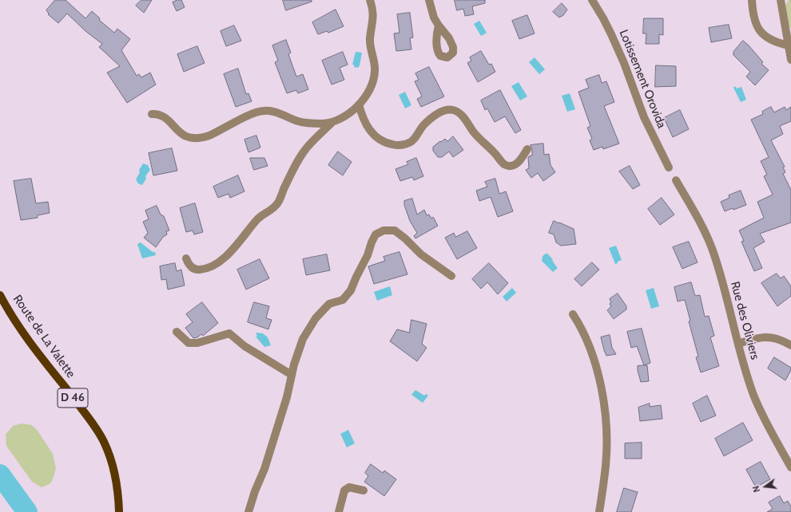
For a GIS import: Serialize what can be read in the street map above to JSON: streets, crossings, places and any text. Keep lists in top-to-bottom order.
{
  "streets": {
    "main road": ["Route de La Valette", "D 46"],
    "street": ["Lotissement Orovida", "Rue des Oliviers"]
  },
  "north": "left"
}
